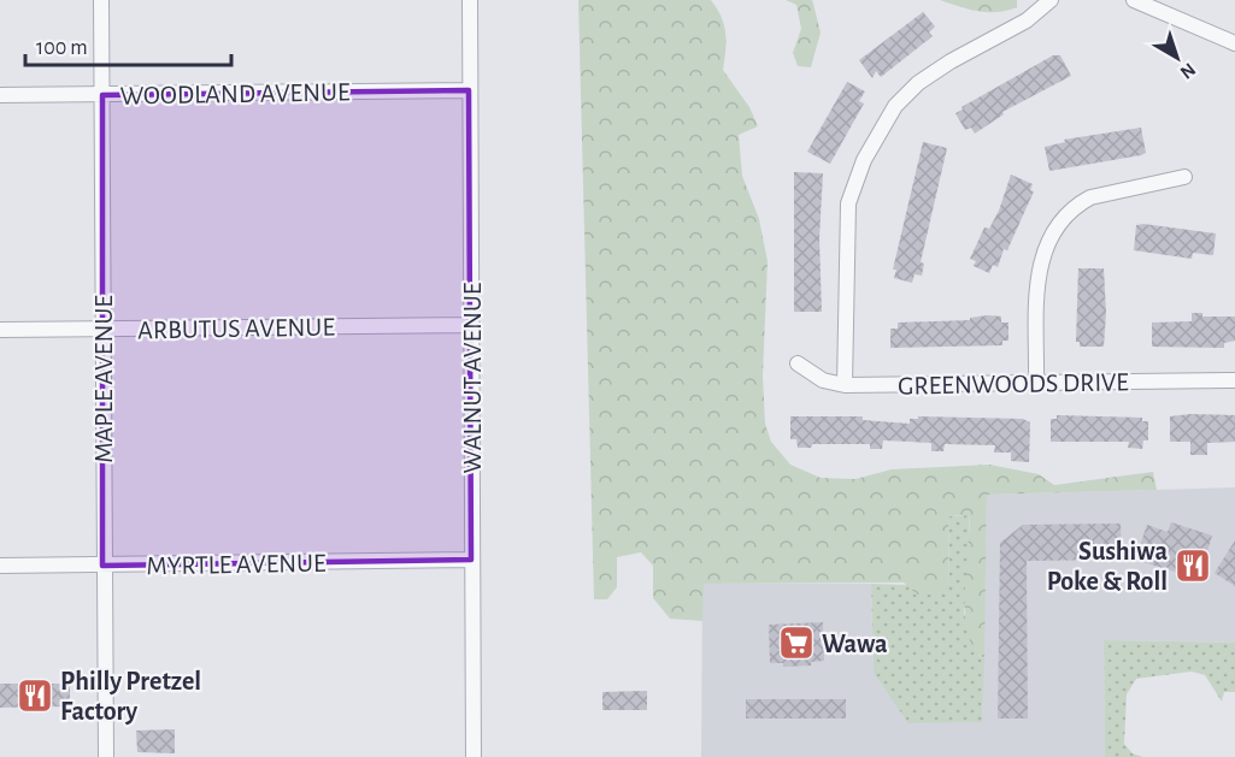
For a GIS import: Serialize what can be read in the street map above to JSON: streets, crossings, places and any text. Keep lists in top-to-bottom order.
{
  "streets": {
    "street": [
      "WOODLAND AVENUE",
      "ARBUTUS AVENUE",
      "WALNUT AVENUE",
      "MAPLE AVENUE",
      "GREENWOODS DRIVE",
      "MYRTLE AVENUE"
    ]
  },
  "crossings": [
    ["WOODLAND AVENUE", "WALNUT AVENUE"],
    ["WOODLAND AVENUE", "MAPLE AVENUE"],
    ["ARBUTUS AVENUE", "WALNUT AVENUE"],
    ["ARBUTUS AVENUE", "MAPLE AVENUE"],
    ["WALNUT AVENUE", "MYRTLE AVENUE"],
    ["MAPLE AVENUE", "MYRTLE AVENUE"]
  ],
  "places": {
    "restaurant": ["Sushiwa Poke & Roll", "Philly Pretzel Factory"],
    "supermarket": ["Wawa"]
  },
  "scale_bar": "100 m",
  "north": "bottom right"
}
